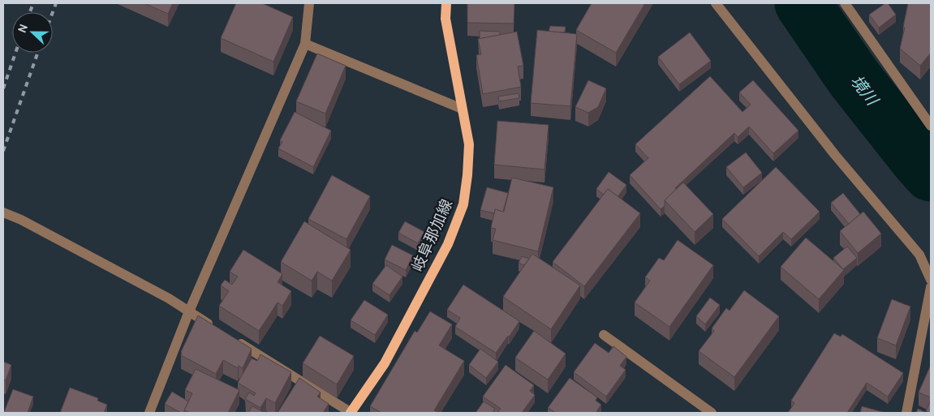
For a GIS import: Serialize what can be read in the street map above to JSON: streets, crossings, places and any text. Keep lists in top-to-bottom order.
{
  "streets": {
    "main road": ["岐阜那加線"]
  },
  "water": ["境川"],
  "north": "left"
}
